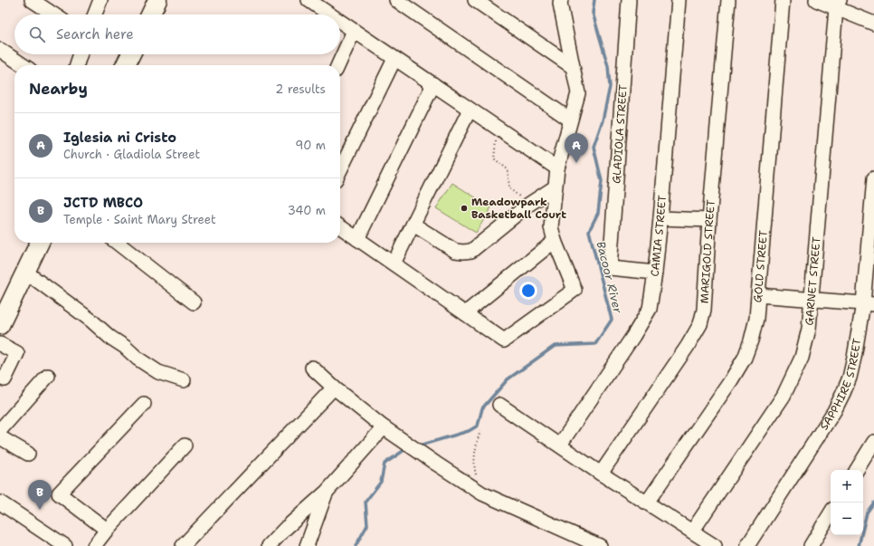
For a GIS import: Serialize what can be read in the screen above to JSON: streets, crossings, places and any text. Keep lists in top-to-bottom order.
{
  "streets": {
    "street": [
      "GLADIOLA STREET",
      "CAMIA STREET",
      "MARIGOLD STREET",
      "GOLD STREET",
      "GARNET STREET",
      "SAPPHIRE STREET"
    ]
  },
  "crossings": [
    ["GLADIOLA STREET", "CAMIA STREET"]
  ],
  "water": ["Bacoor River"],
  "places": ["Meadowpark Basketball Court"],
  "page": {
    "search": "Search here",
    "heading": ["Nearby", "2 results"],
    "list": [
      {
        "mark": "A",
        "name": "Iglesia ni Cristo",
        "note": "Church · Gladiola Street",
        "value": "90 m"
      },
      {
        "mark": "B",
        "name": "JCTD MBCO",
        "note": "Temple · Saint Mary Street",
        "value": "340 m"
      }
    ],
    "pins": ["A", "B"],
    "map_buttons": ["+", "−"]
  }
}
